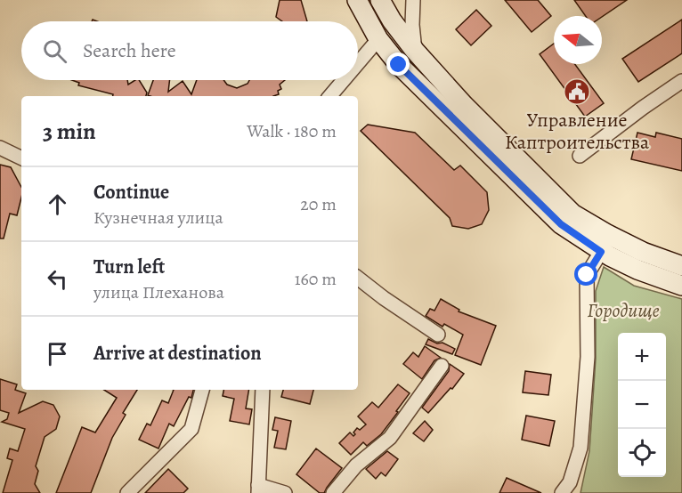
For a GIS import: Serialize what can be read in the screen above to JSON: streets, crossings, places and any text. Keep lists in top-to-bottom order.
{
  "parks": ["Городище"],
  "places": {
    "public building": ["Управление Каптроительства"]
  },
  "north": "left",
  "page": {
    "search": "Search here",
    "heading": ["3 min", "Walk · 180 m"],
    "list": [
      ["Continue", "Кузнечная улица", "20 m"],
      ["Turn left", "улица Плеханова", "160 m"],
      "Arrive at destination"
    ],
    "map_buttons": ["+", "−"]
  }
}
